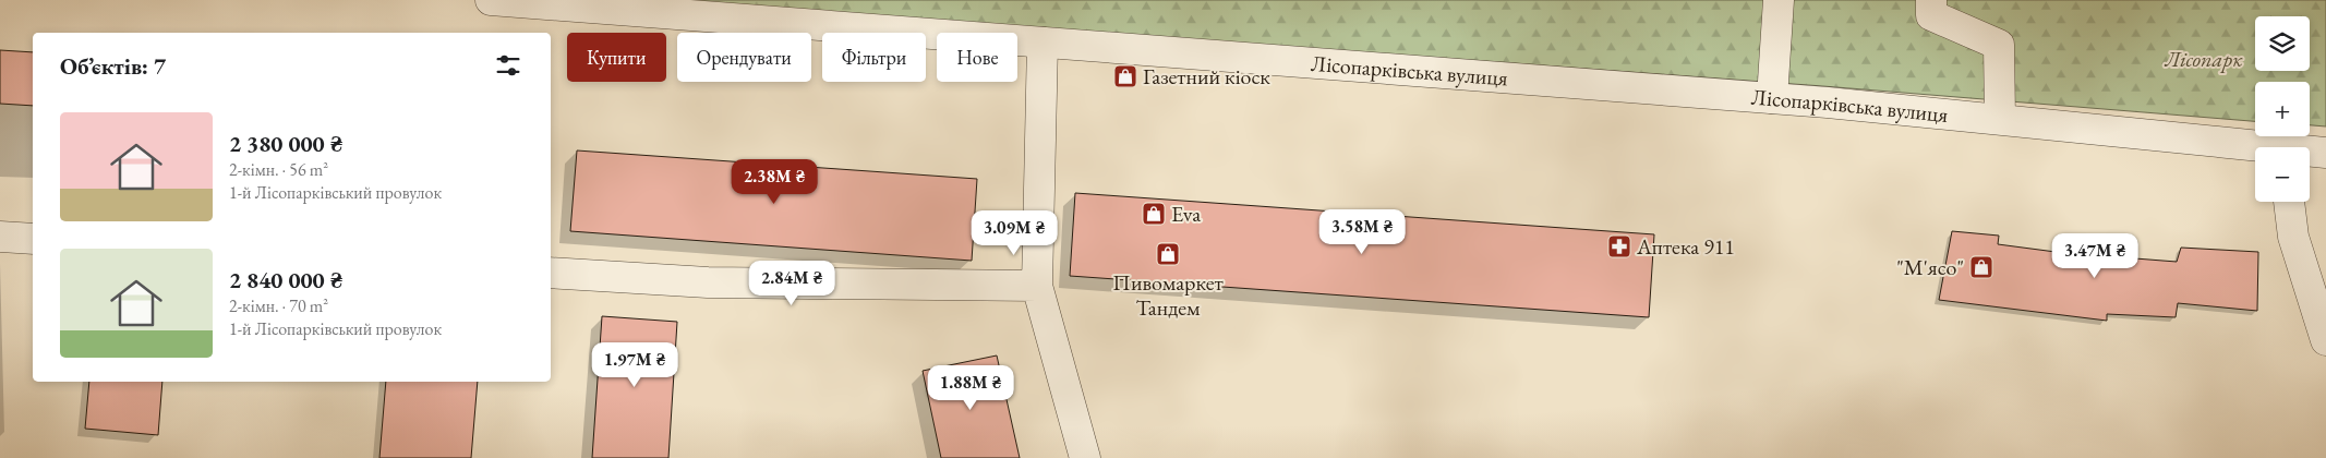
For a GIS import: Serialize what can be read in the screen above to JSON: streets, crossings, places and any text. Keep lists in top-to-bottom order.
{
  "streets": {
    "street": ["Лісопарківська вулиця"]
  },
  "parks": ["Лісопарк"],
  "places": {
    "shop": [
      "Газетний кіоск",
      "Eva",
      "Пивомаркет Тандем",
      "\"М'ясо\""
    ],
    "pharmacy": ["Аптека 911"]
  },
  "page": {
    "map_buttons": ["+", "−"],
    "chip": [
      "Купити",
      "Орендувати",
      "Фільтри",
      "Нове"
    ],
    "heading": "Об’єктів: 7",
    "list": [
      {
        "name": "2 380 000 ₴",
        "note": "2-кімн. · 56 m² · 1-й Лісопарківський провулок"
      },
      {
        "name": "2 840 000 ₴",
        "note": "2-кімн. · 70 m² · 1-й Лісопарківський провулок"
      }
    ],
    "price": [
      "2.38M ₴",
      "3.58M ₴",
      "3.09M ₴",
      "3.47M ₴",
      "2.84M ₴",
      "1.97M ₴",
      "1.88M ₴"
    ]
  }
}
